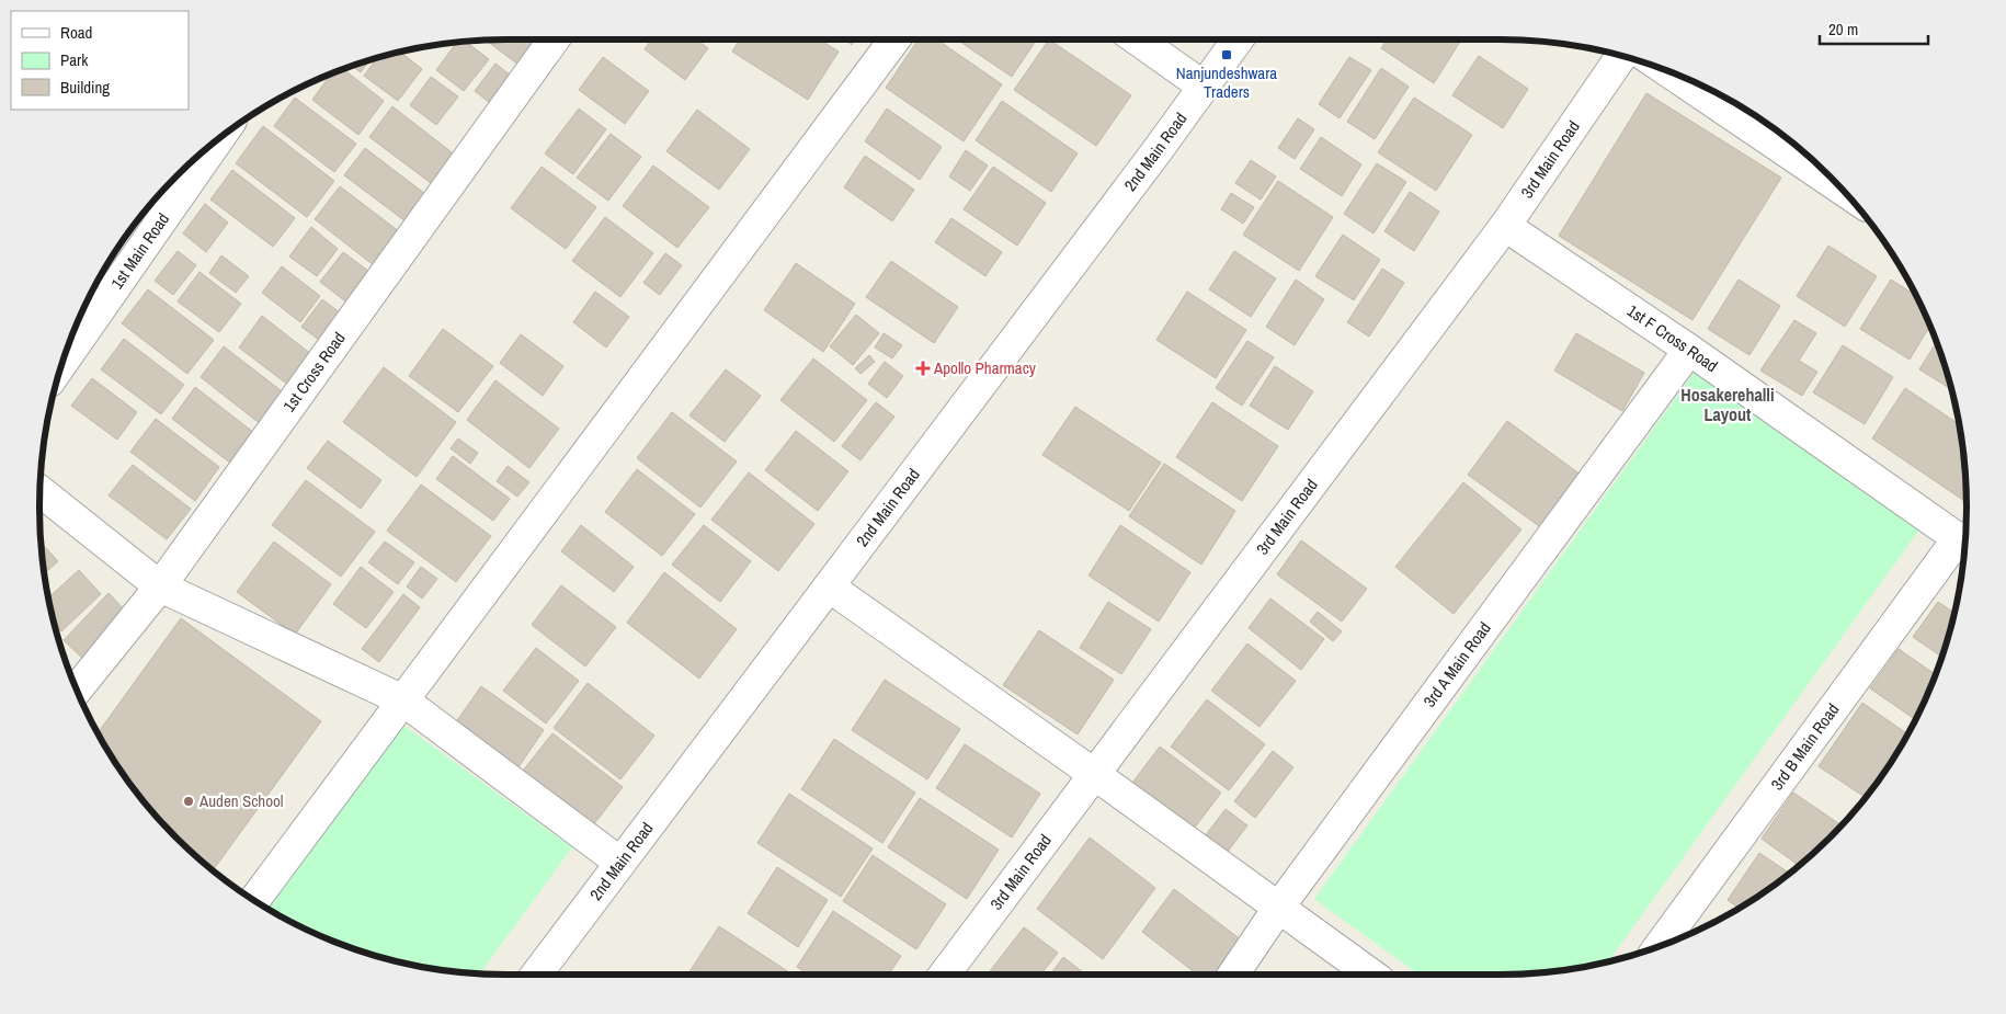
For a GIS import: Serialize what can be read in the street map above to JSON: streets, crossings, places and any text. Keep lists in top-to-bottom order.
{
  "streets": {
    "street": [
      "2nd Main Road",
      "3rd Main Road",
      "1st Main Road",
      "1st F Cross Road",
      "1st Cross Road",
      "3rd A Main Road",
      "3rd B Main Road"
    ]
  },
  "crossings": [
    ["3rd Main Road", "1st F Cross Road"],
    ["1st F Cross Road", "3rd A Main Road"]
  ],
  "districts": ["Hosakerehalli Layout"],
  "places": {
    "transit": ["Nanjundeshwara Traders"],
    "health": ["Apollo Pharmacy"],
    "other": ["Auden School"]
  },
  "legend": ["Road", "Park", "Building"],
  "scale_bar": "20 m"
}
